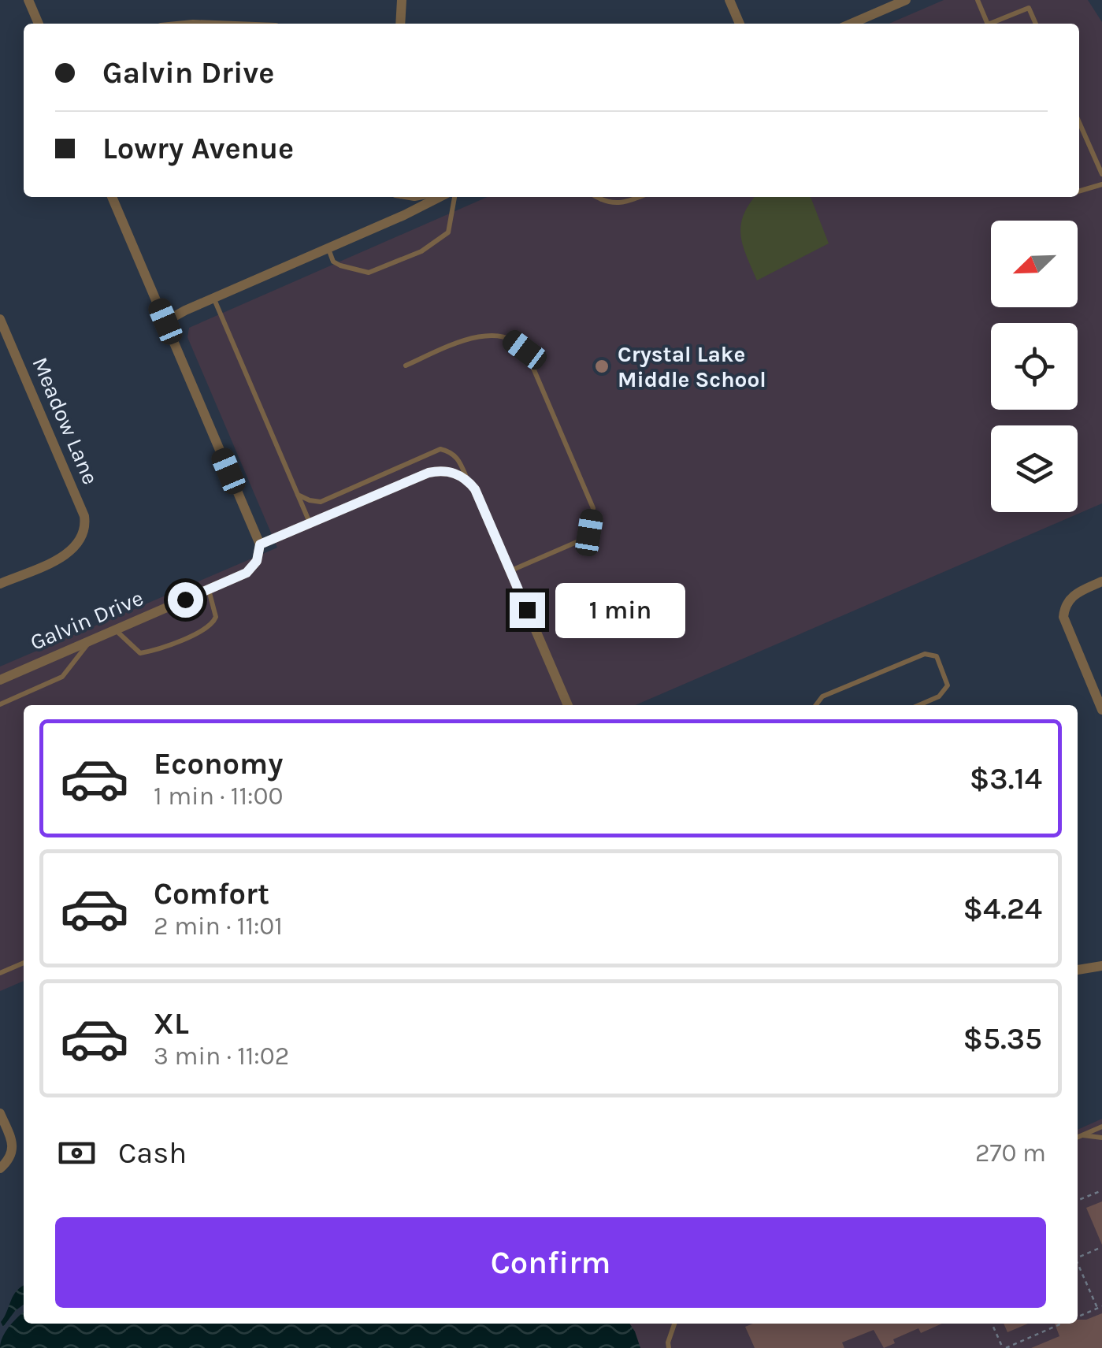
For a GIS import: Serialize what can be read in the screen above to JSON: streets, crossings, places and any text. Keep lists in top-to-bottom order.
{
  "streets": {
    "street": ["Meadow Lane", "Galvin Drive"]
  },
  "places": ["Crystal Lake Middle School"],
  "north": "bottom left",
  "page": {
    "banner": ["Galvin Drive", "Lowry Avenue"],
    "bubble": "1 min",
    "list": [
      {
        "name": "Economy",
        "note": "1 min · 11:00",
        "value": "$3.14"
      },
      {
        "name": "Comfort",
        "note": "2 min · 11:01",
        "value": "$4.24"
      },
      {
        "name": "XL",
        "note": "3 min · 11:02",
        "value": "$5.35"
      }
    ],
    "pay": ["Cash", "270 m"],
    "buttons": "Confirm"
  }
}
